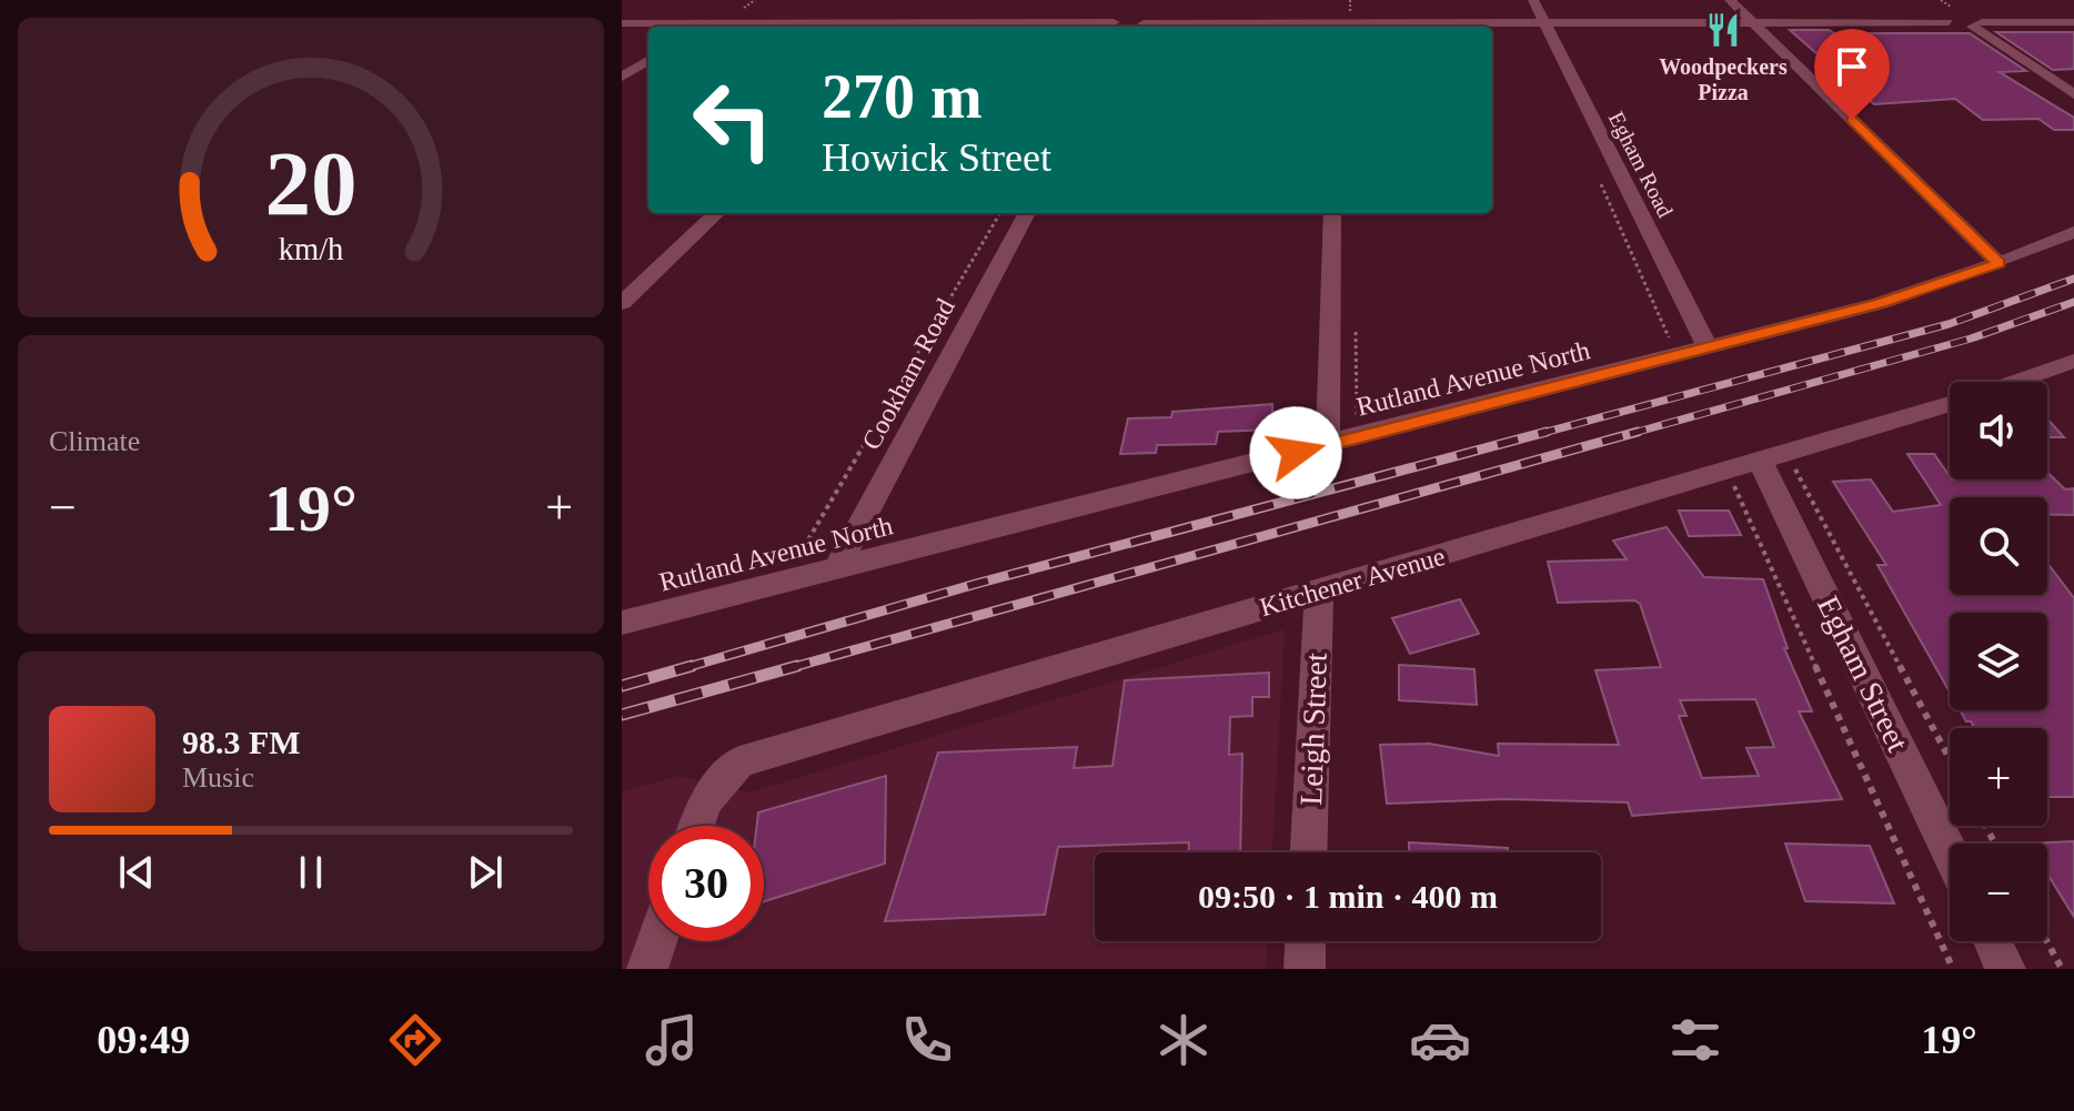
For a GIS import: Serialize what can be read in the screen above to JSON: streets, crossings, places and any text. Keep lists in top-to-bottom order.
{
  "streets": {
    "street": [
      "Egham Road",
      "Cookham Road",
      "Rutland Avenue North",
      "Kitchener Avenue",
      "Egham Street",
      "Leigh Street"
    ]
  },
  "crossings": [
    ["Egham Road", "Rutland Avenue North"],
    ["Cookham Road", "Rutland Avenue North"],
    ["Kitchener Avenue", "Egham Street"],
    ["Kitchener Avenue", "Leigh Street"]
  ],
  "places": {
    "restaurant": ["Woodpeckers Pizza"]
  },
  "page": {
    "turn": ["270 m", "Howick Street"],
    "tile": "Climate",
    "map_buttons": ["+", "−"],
    "heat": ["−", "19°", "+"],
    "song": ["98.3 FM", "Music"],
    "limit": "30",
    "trip": "09:50 · 1 min · 400 m",
    "tabs": ["09:49", "19°"],
    "gauge": ["20", "km/h"]
  }
}
